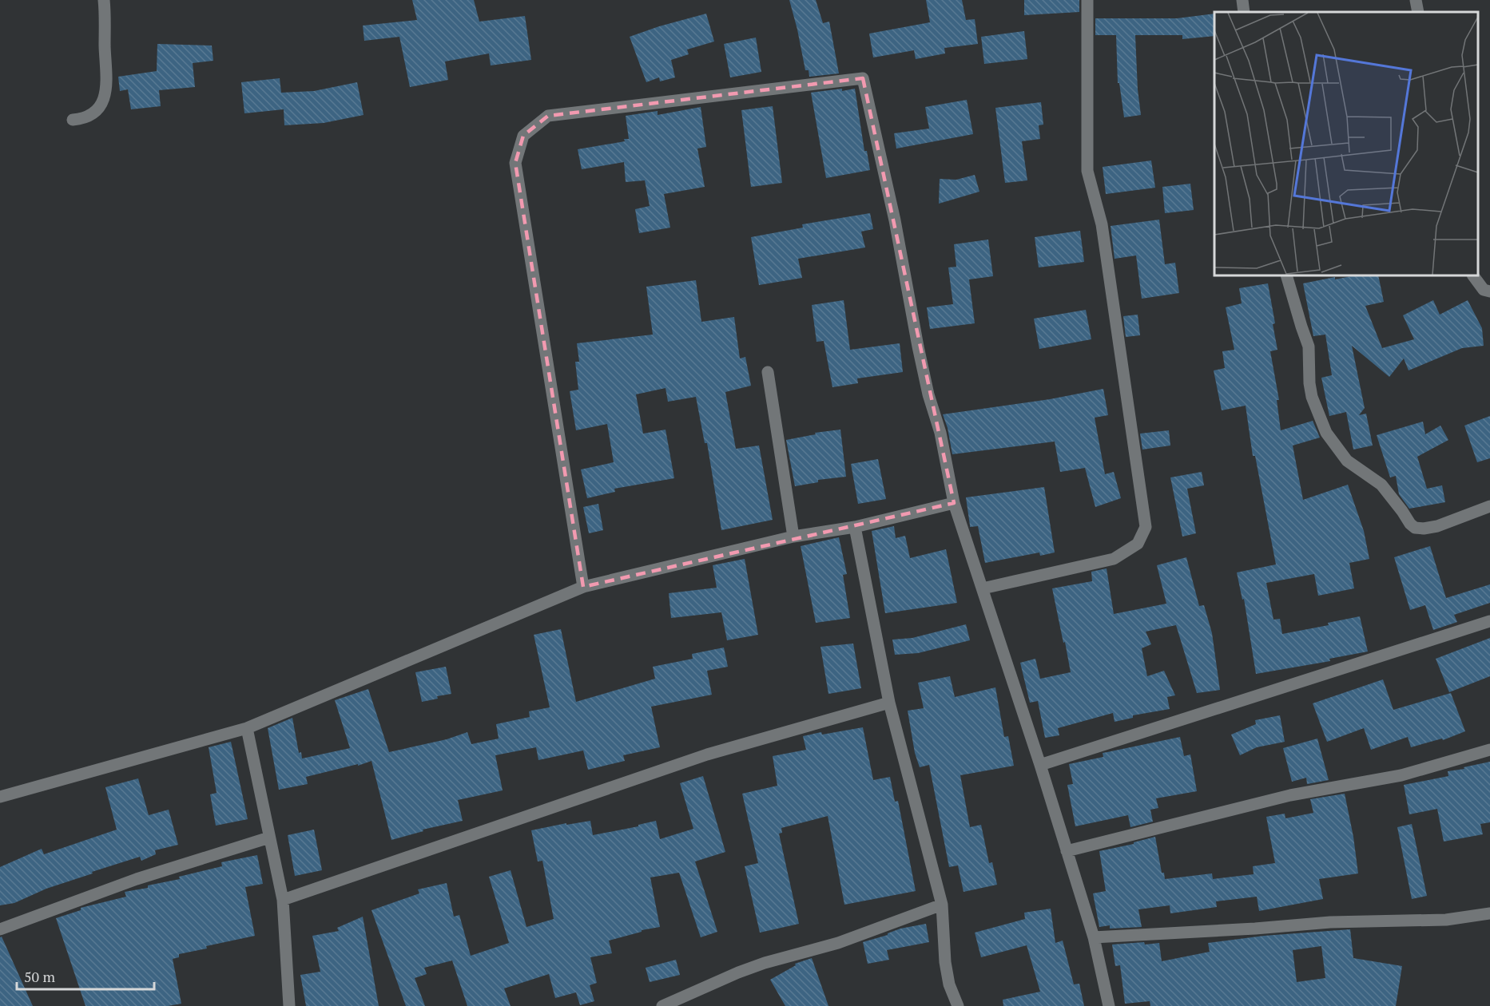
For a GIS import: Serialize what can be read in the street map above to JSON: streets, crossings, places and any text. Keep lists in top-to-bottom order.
{
  "scale_bar": "50 m"
}
